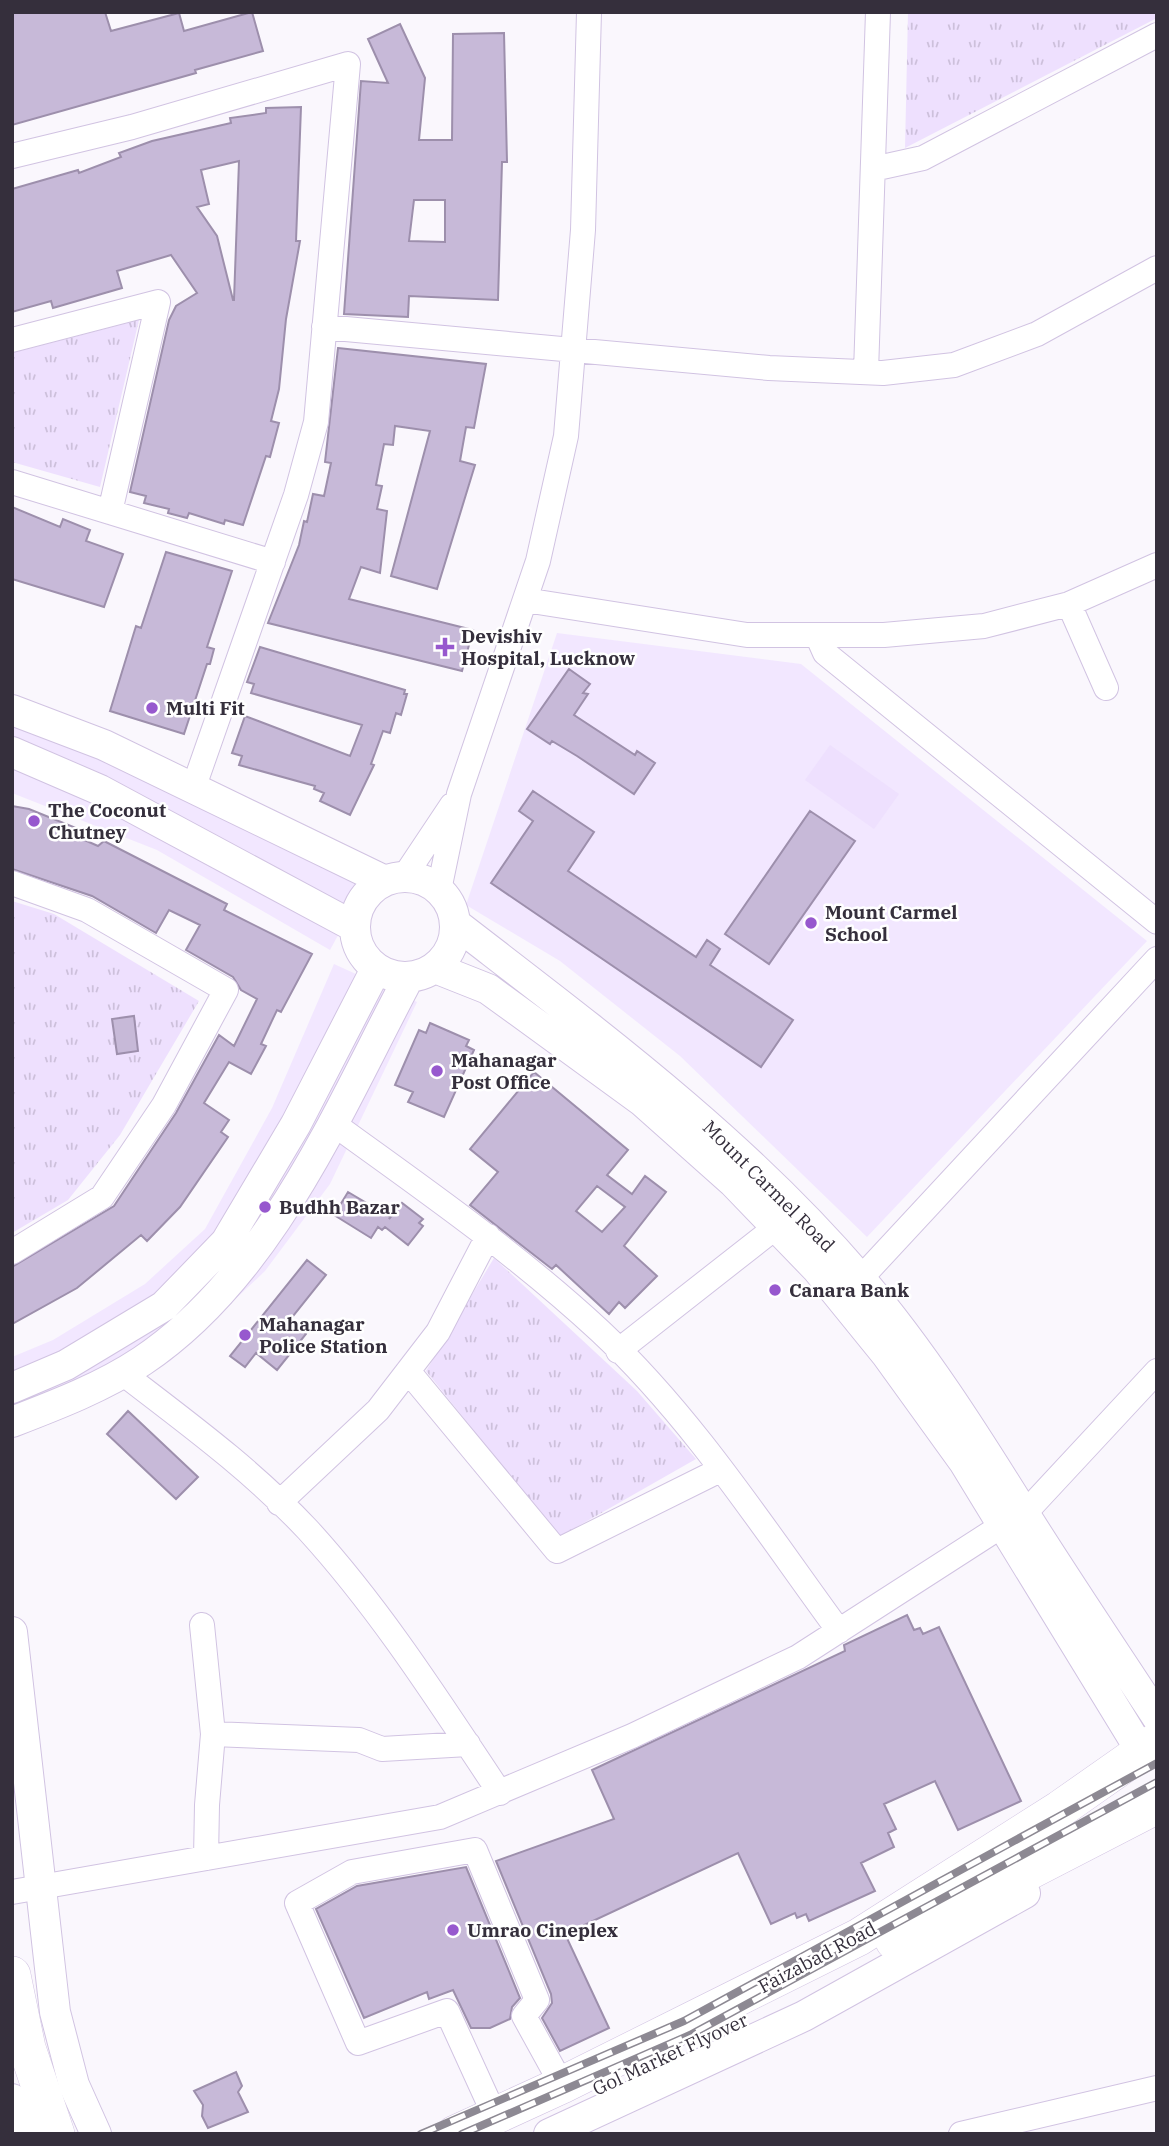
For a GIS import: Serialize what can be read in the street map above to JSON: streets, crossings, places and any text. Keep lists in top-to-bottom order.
{
  "streets": {
    "main road": ["Faizabad Road", "Gol Market Flyover"],
    "street": ["Mount Carmel Road"]
  },
  "crossings": [
    ["Faizabad Road", "Gol Market Flyover"]
  ],
  "places": {
    "health": ["Devishiv Hospital, Lucknow"],
    "other": [
      "Multi Fit",
      "The Coconut Chutney",
      "Mount Carmel School",
      "Mahanagar Post Office",
      "Budhh Bazar",
      "Canara Bank",
      "Mahanagar Police Station",
      "Umrao Cineplex"
    ]
  }
}
